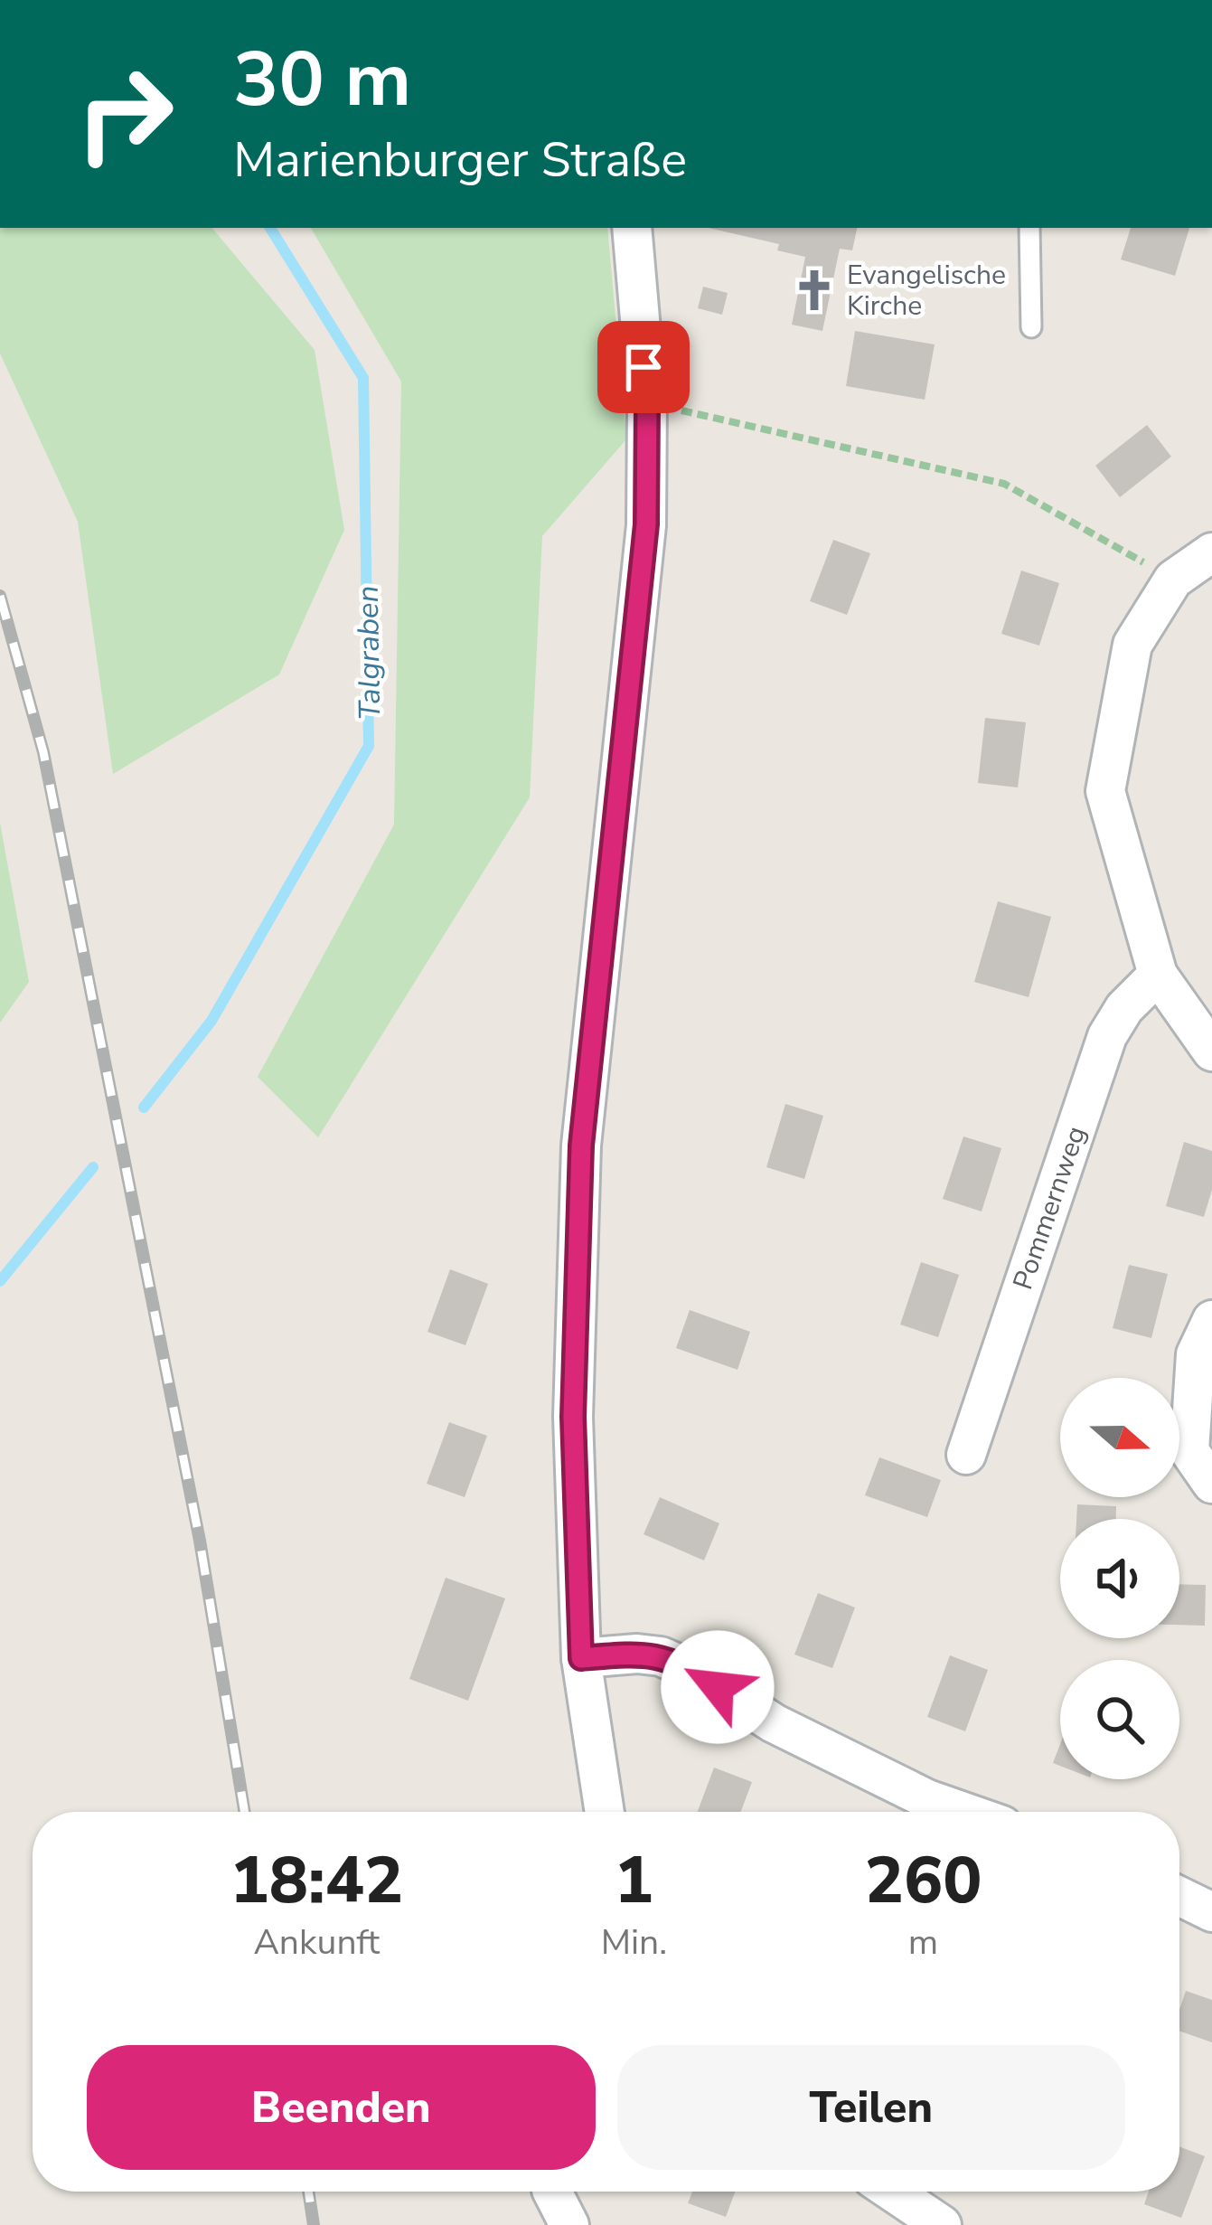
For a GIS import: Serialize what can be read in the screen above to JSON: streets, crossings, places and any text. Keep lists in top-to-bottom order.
{
  "streets": {
    "street": ["Pommernweg"]
  },
  "water": ["Talgraben"],
  "places": {
    "church": ["Evangelische Kirche"]
  },
  "north": "right",
  "page": {
    "turn": ["30 m", "Marienburger Straße"],
    "eta": [
      "18:42",
      "Ankunft",
      "1",
      "Min.",
      "260",
      "m"
    ],
    "buttons": ["Beenden", "Teilen"]
  }
}
